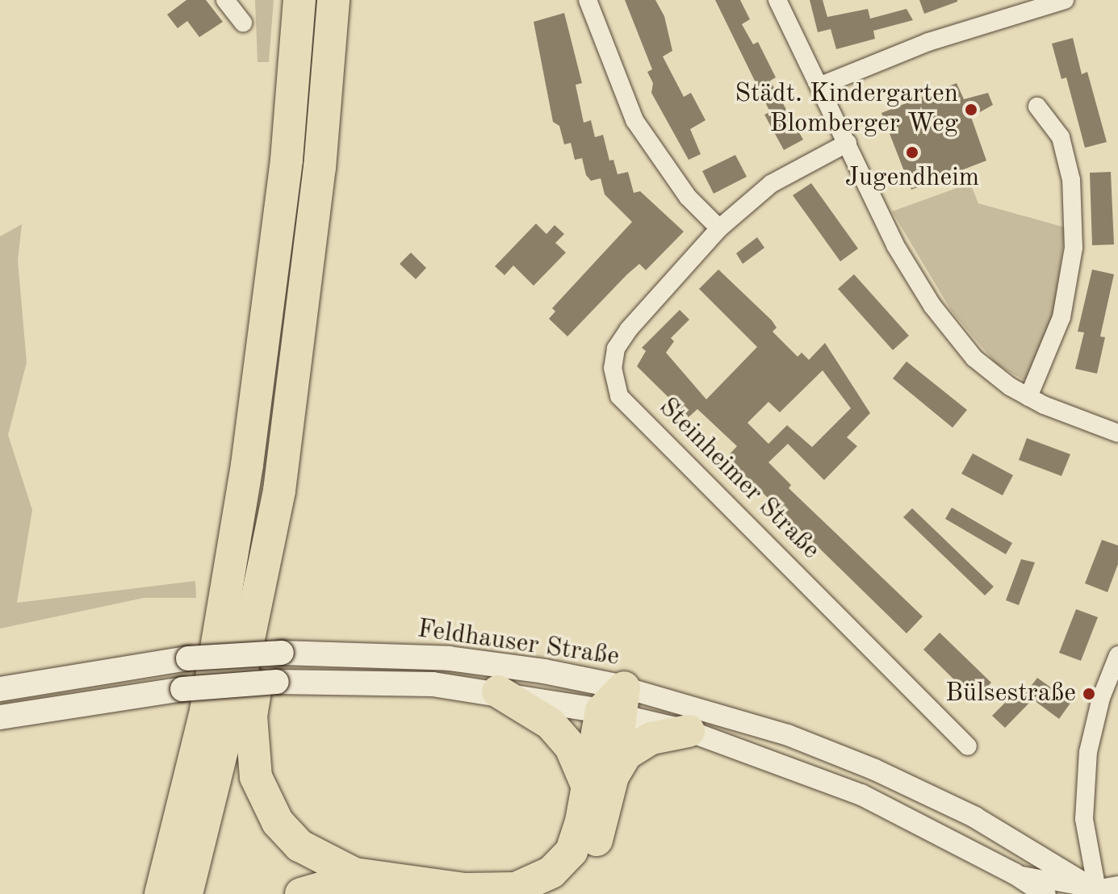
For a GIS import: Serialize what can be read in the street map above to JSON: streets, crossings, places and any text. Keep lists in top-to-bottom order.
{
  "streets": {
    "main road": ["Feldhauser Straße"],
    "street": ["Steinheimer Straße"]
  },
  "places": ["Städt. Kindergarten Blomberger Weg", "Jugendheim", "Bülsestraße"]
}
